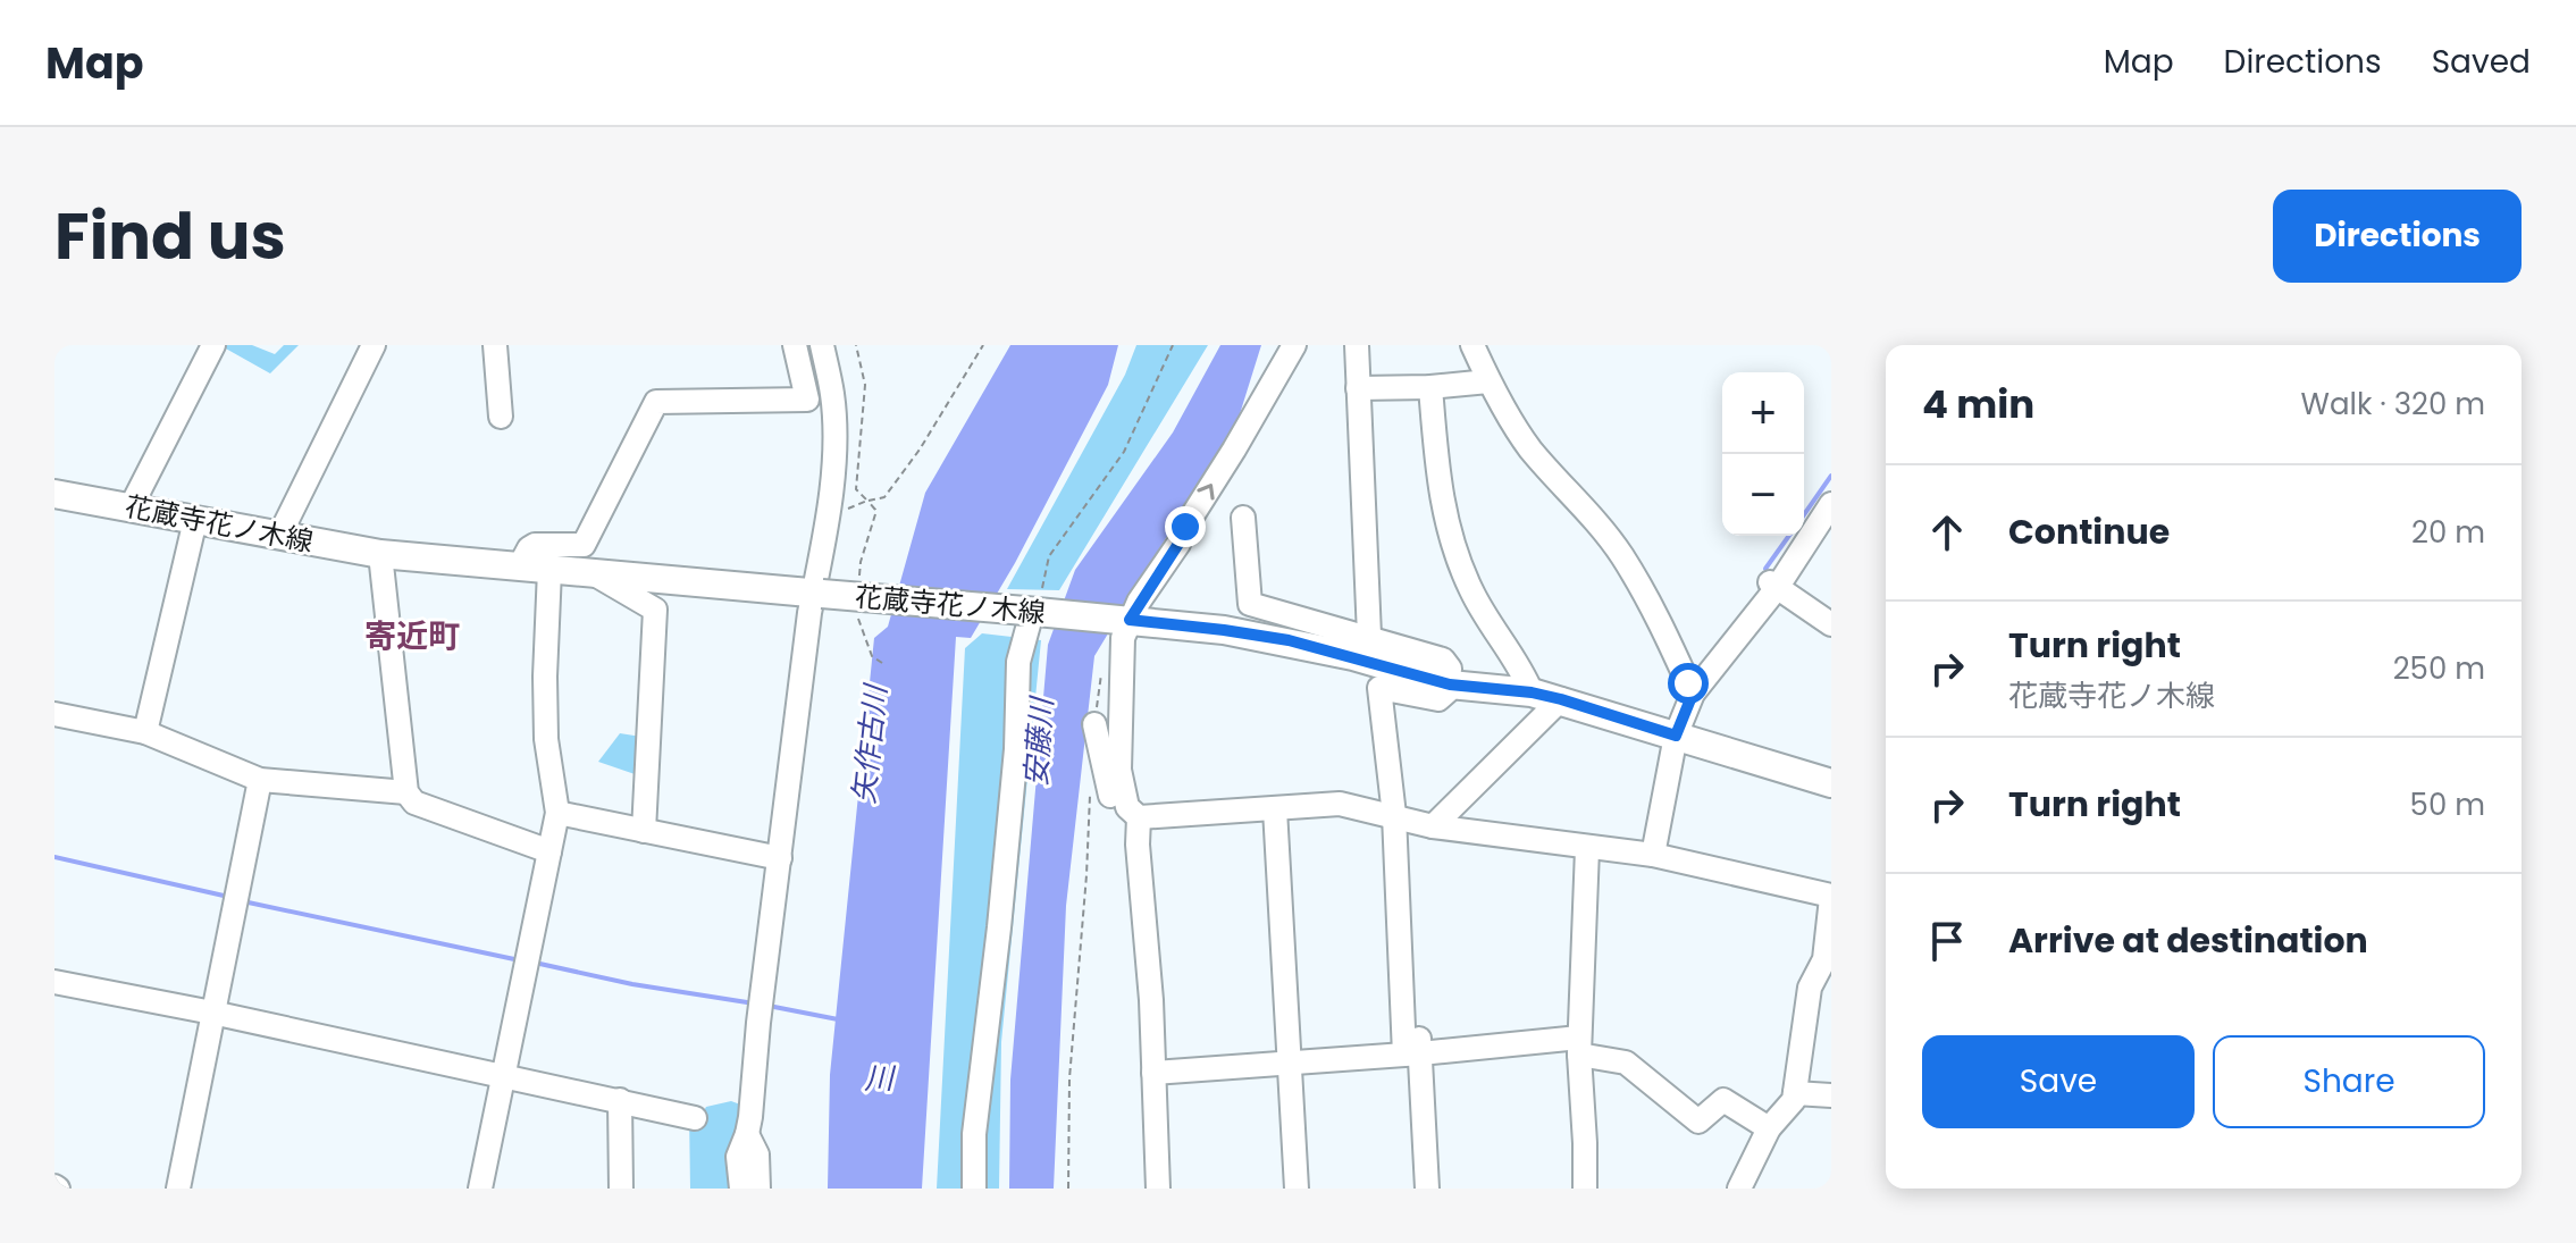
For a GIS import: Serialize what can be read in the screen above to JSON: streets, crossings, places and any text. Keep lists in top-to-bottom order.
{
  "streets": {
    "main road": ["花蔵寺花ノ木線"]
  },
  "districts": ["寄近町"],
  "water": ["安藤川", "矢作古川", "川"],
  "page": {
    "header": "Map",
    "nav": ["Map", "Directions", "Saved"],
    "title": "Find us",
    "buttons": [
      "Directions",
      ["Save", "Share"]
    ],
    "heading": ["4 min", "Walk · 320 m"],
    "map_buttons": ["+", "−"],
    "list": [
      ["Continue", "20 m"],
      ["Turn right", "花蔵寺花ノ木線", "250 m"],
      ["Turn right", "50 m"],
      "Arrive at destination"
    ]
  }
}
